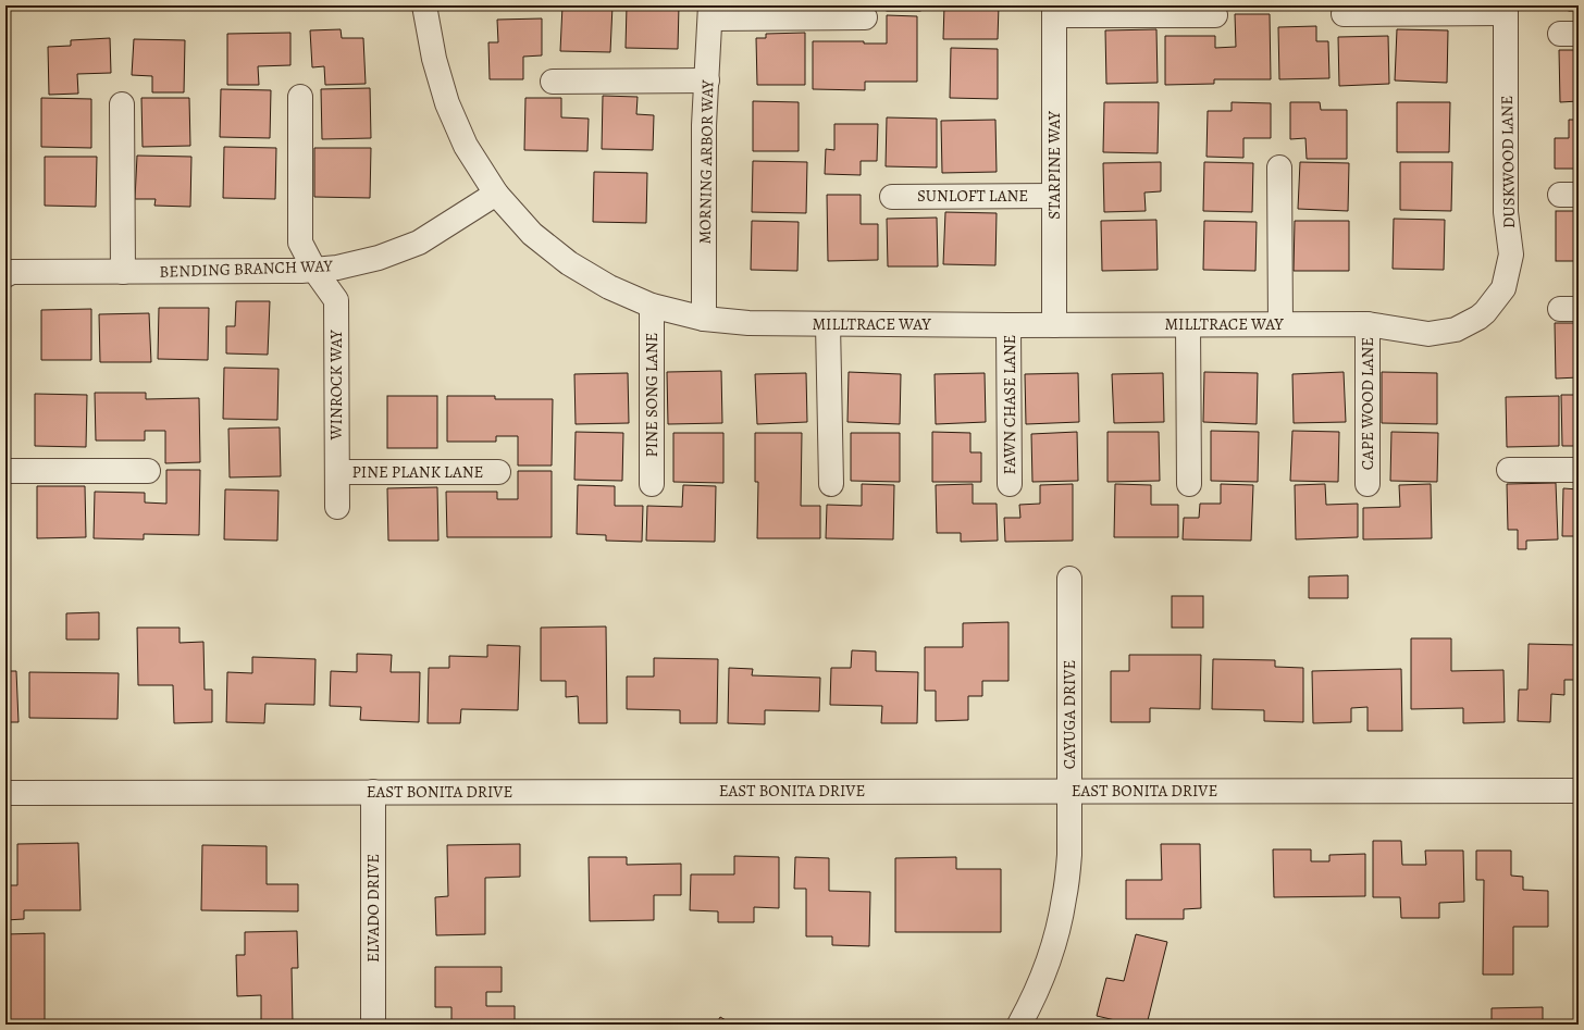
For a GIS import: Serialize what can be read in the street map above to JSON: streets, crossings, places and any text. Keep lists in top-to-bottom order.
{
  "streets": {
    "street": [
      "MORNING ARBOR WAY",
      "DUSKWOOD LANE",
      "STARPINE WAY",
      "SUNLOFT LANE",
      "BENDING BRANCH WAY",
      "MILLTRACE WAY",
      "WINROCK WAY",
      "PINE SONG LANE",
      "CAPE WOOD LANE",
      "FAWN CHASE LANE",
      "PINE PLANK LANE",
      "CAYUGA DRIVE",
      "EAST BONITA DRIVE",
      "ELVADO DRIVE"
    ]
  },
  "crossings": [
    ["MORNING ARBOR WAY", "MILLTRACE WAY"],
    ["DUSKWOOD LANE", "MILLTRACE WAY"],
    ["STARPINE WAY", "SUNLOFT LANE"],
    ["STARPINE WAY", "MILLTRACE WAY"],
    ["BENDING BRANCH WAY", "MILLTRACE WAY"],
    ["BENDING BRANCH WAY", "WINROCK WAY"],
    ["MILLTRACE WAY", "PINE SONG LANE"],
    ["MILLTRACE WAY", "CAPE WOOD LANE"],
    ["MILLTRACE WAY", "FAWN CHASE LANE"],
    ["WINROCK WAY", "PINE PLANK LANE"],
    ["CAYUGA DRIVE", "EAST BONITA DRIVE"],
    ["EAST BONITA DRIVE", "ELVADO DRIVE"]
  ]
}
